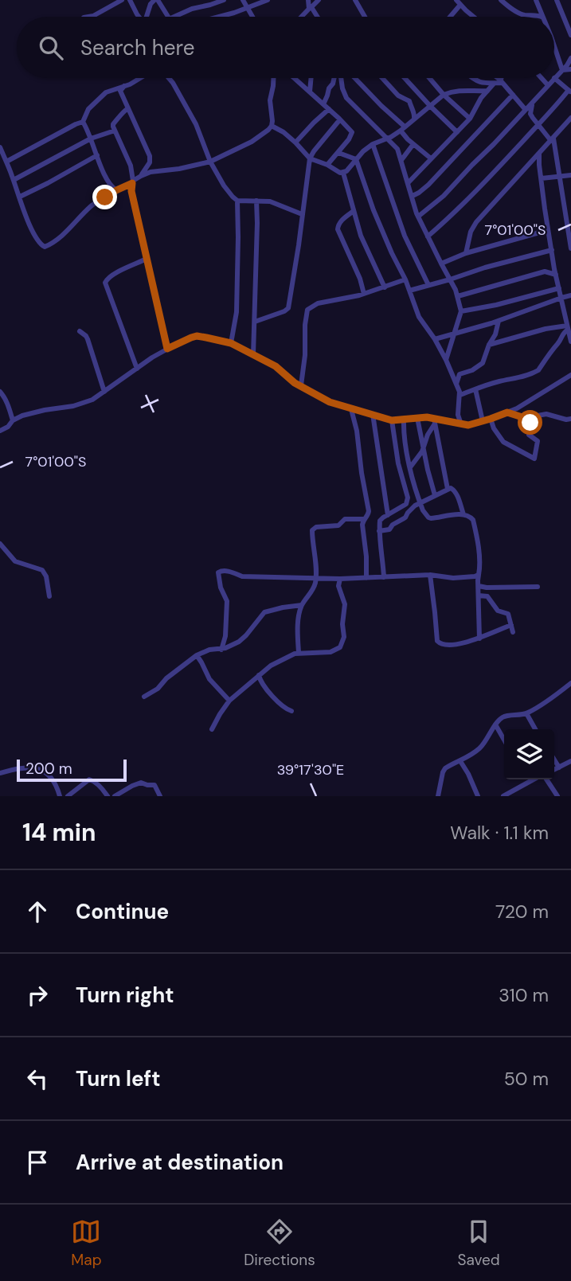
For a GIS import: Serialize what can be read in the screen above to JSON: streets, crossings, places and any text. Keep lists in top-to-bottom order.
{
  "scale_bar": "200 m",
  "page": {
    "search": "Search here",
    "scale": "200 m",
    "heading": ["14 min", "Walk · 1.1 km"],
    "list": [
      ["Continue", "720 m"],
      ["Turn right", "310 m"],
      ["Turn left", "50 m"],
      "Arrive at destination"
    ],
    "nav": ["Map", "Directions", "Saved"]
  },
  "coordinates": ["7°01'00\"S", "39°17'30\"E"]
}
